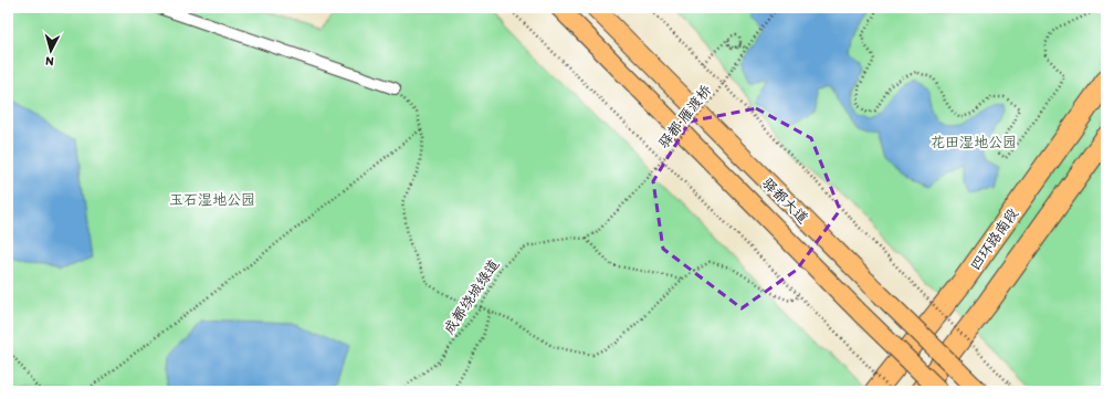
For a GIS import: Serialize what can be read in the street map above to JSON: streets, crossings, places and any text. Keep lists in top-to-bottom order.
{
  "streets": {
    "highway": ["四环路南段"],
    "main road": ["驿都大道"],
    "path": ["驿都·雁渡桥", "成都绕城绿道"]
  },
  "crossings": [
    ["驿都·雁渡桥", "成都绕城绿道"]
  ],
  "parks": ["花田湿地公园", "玉石湿地公园"],
  "north": "bottom"
}
